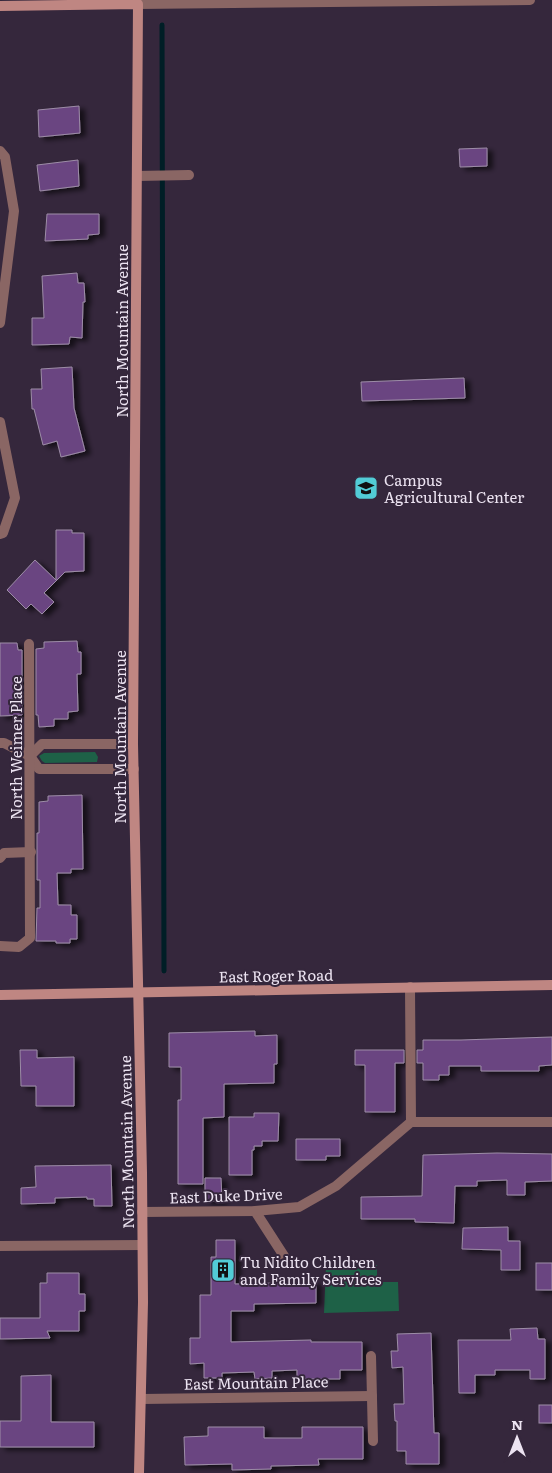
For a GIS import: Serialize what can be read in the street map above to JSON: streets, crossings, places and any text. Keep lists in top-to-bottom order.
{
  "streets": {
    "street": [
      "North Mountain Avenue",
      "North Weimer Place",
      "East Roger Road",
      "East Duke Drive",
      "East Mountain Place"
    ]
  },
  "crossings": [
    ["North Mountain Avenue", "East Roger Road"],
    ["North Mountain Avenue", "East Duke Drive"],
    ["North Mountain Avenue", "East Mountain Place"]
  ],
  "places": {
    "school or university": ["Campus Agricultural Center"],
    "building": ["Tu Nidito Children and Family Services"]
  },
  "north": "top"
}
